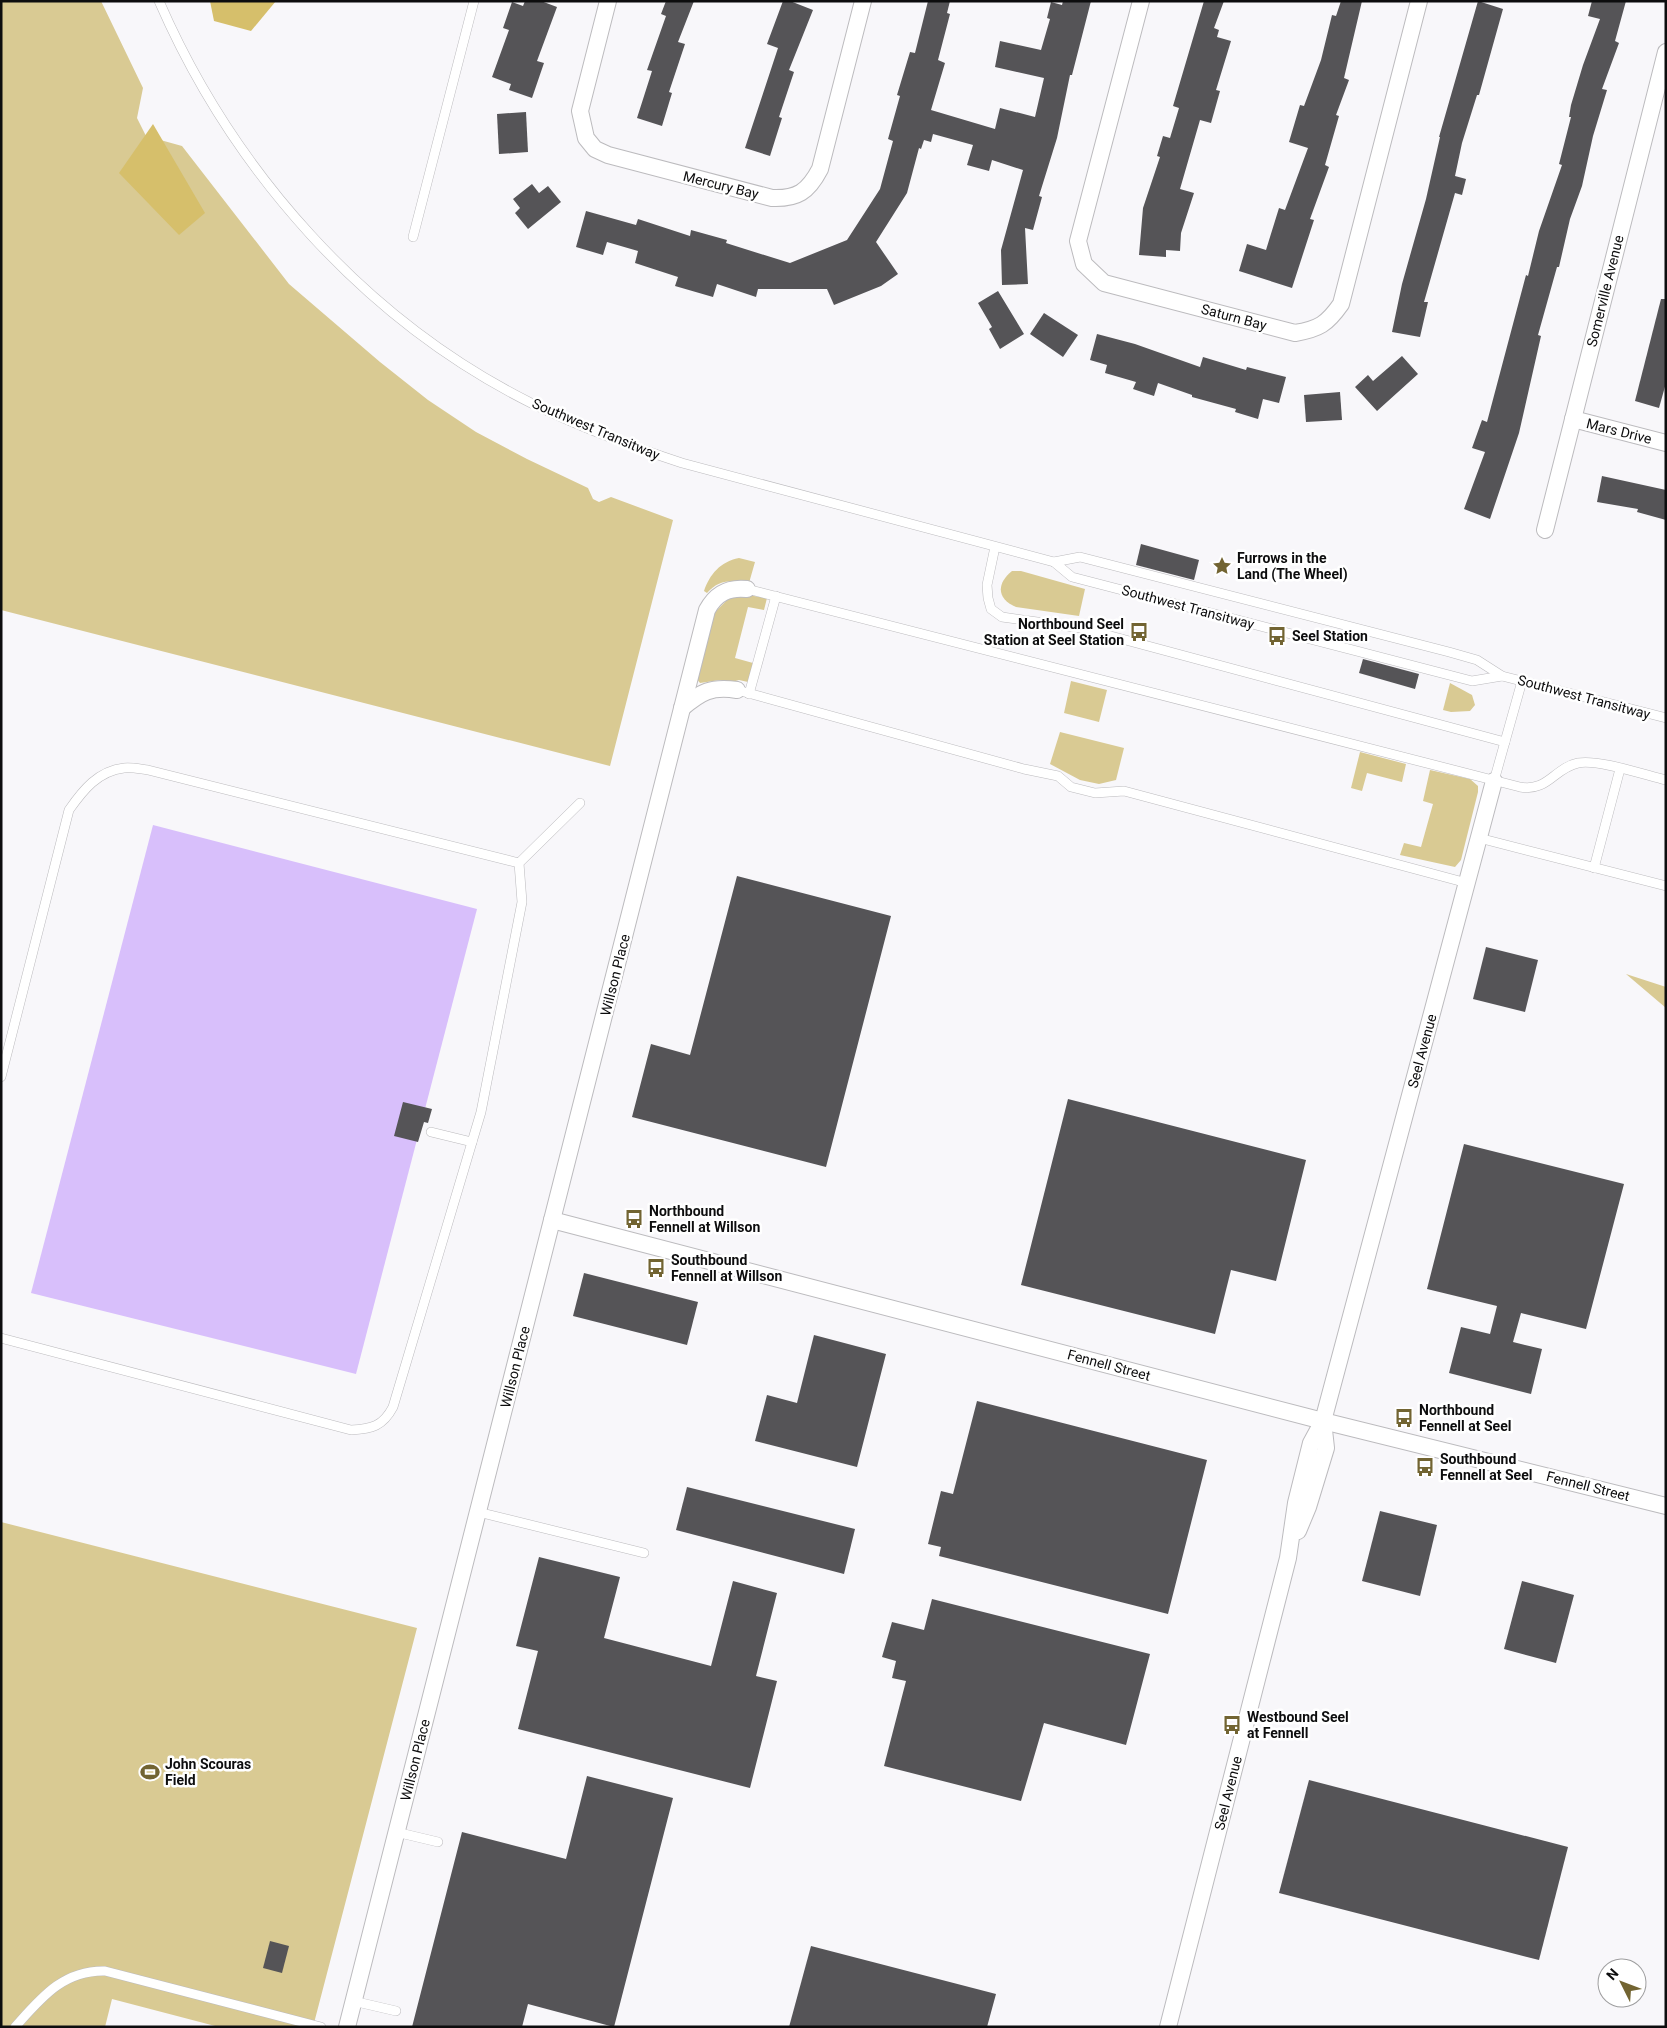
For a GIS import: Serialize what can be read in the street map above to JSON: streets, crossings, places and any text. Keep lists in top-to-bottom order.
{
  "streets": {
    "street": [
      "Mercury Bay",
      "Somerville Avenue",
      "Saturn Bay",
      "Mars Drive",
      "Willson Place",
      "Seel Avenue",
      "Fennell Street"
    ],
    "lane": ["Southwest Transitway"]
  },
  "crossings": [
    ["Somerville Avenue", "Mars Drive"],
    ["Southwest Transitway", "Seel Avenue"],
    ["Willson Place", "Fennell Street"],
    ["Seel Avenue", "Fennell Street"]
  ],
  "places": {
    "place": ["Furrows in the Land (The Wheel)"],
    "bus stop": [
      "Northbound Seel Station at Seel Station",
      "Seel Station",
      "Northbound Fennell at Willson",
      "Southbound Fennell at Willson",
      "Northbound Fennell at Seel",
      "Southbound Fennell at Seel",
      "Westbound Seel at Fennell"
    ],
    "sports": ["John Scouras Field"]
  },
  "north": "top left"
}
